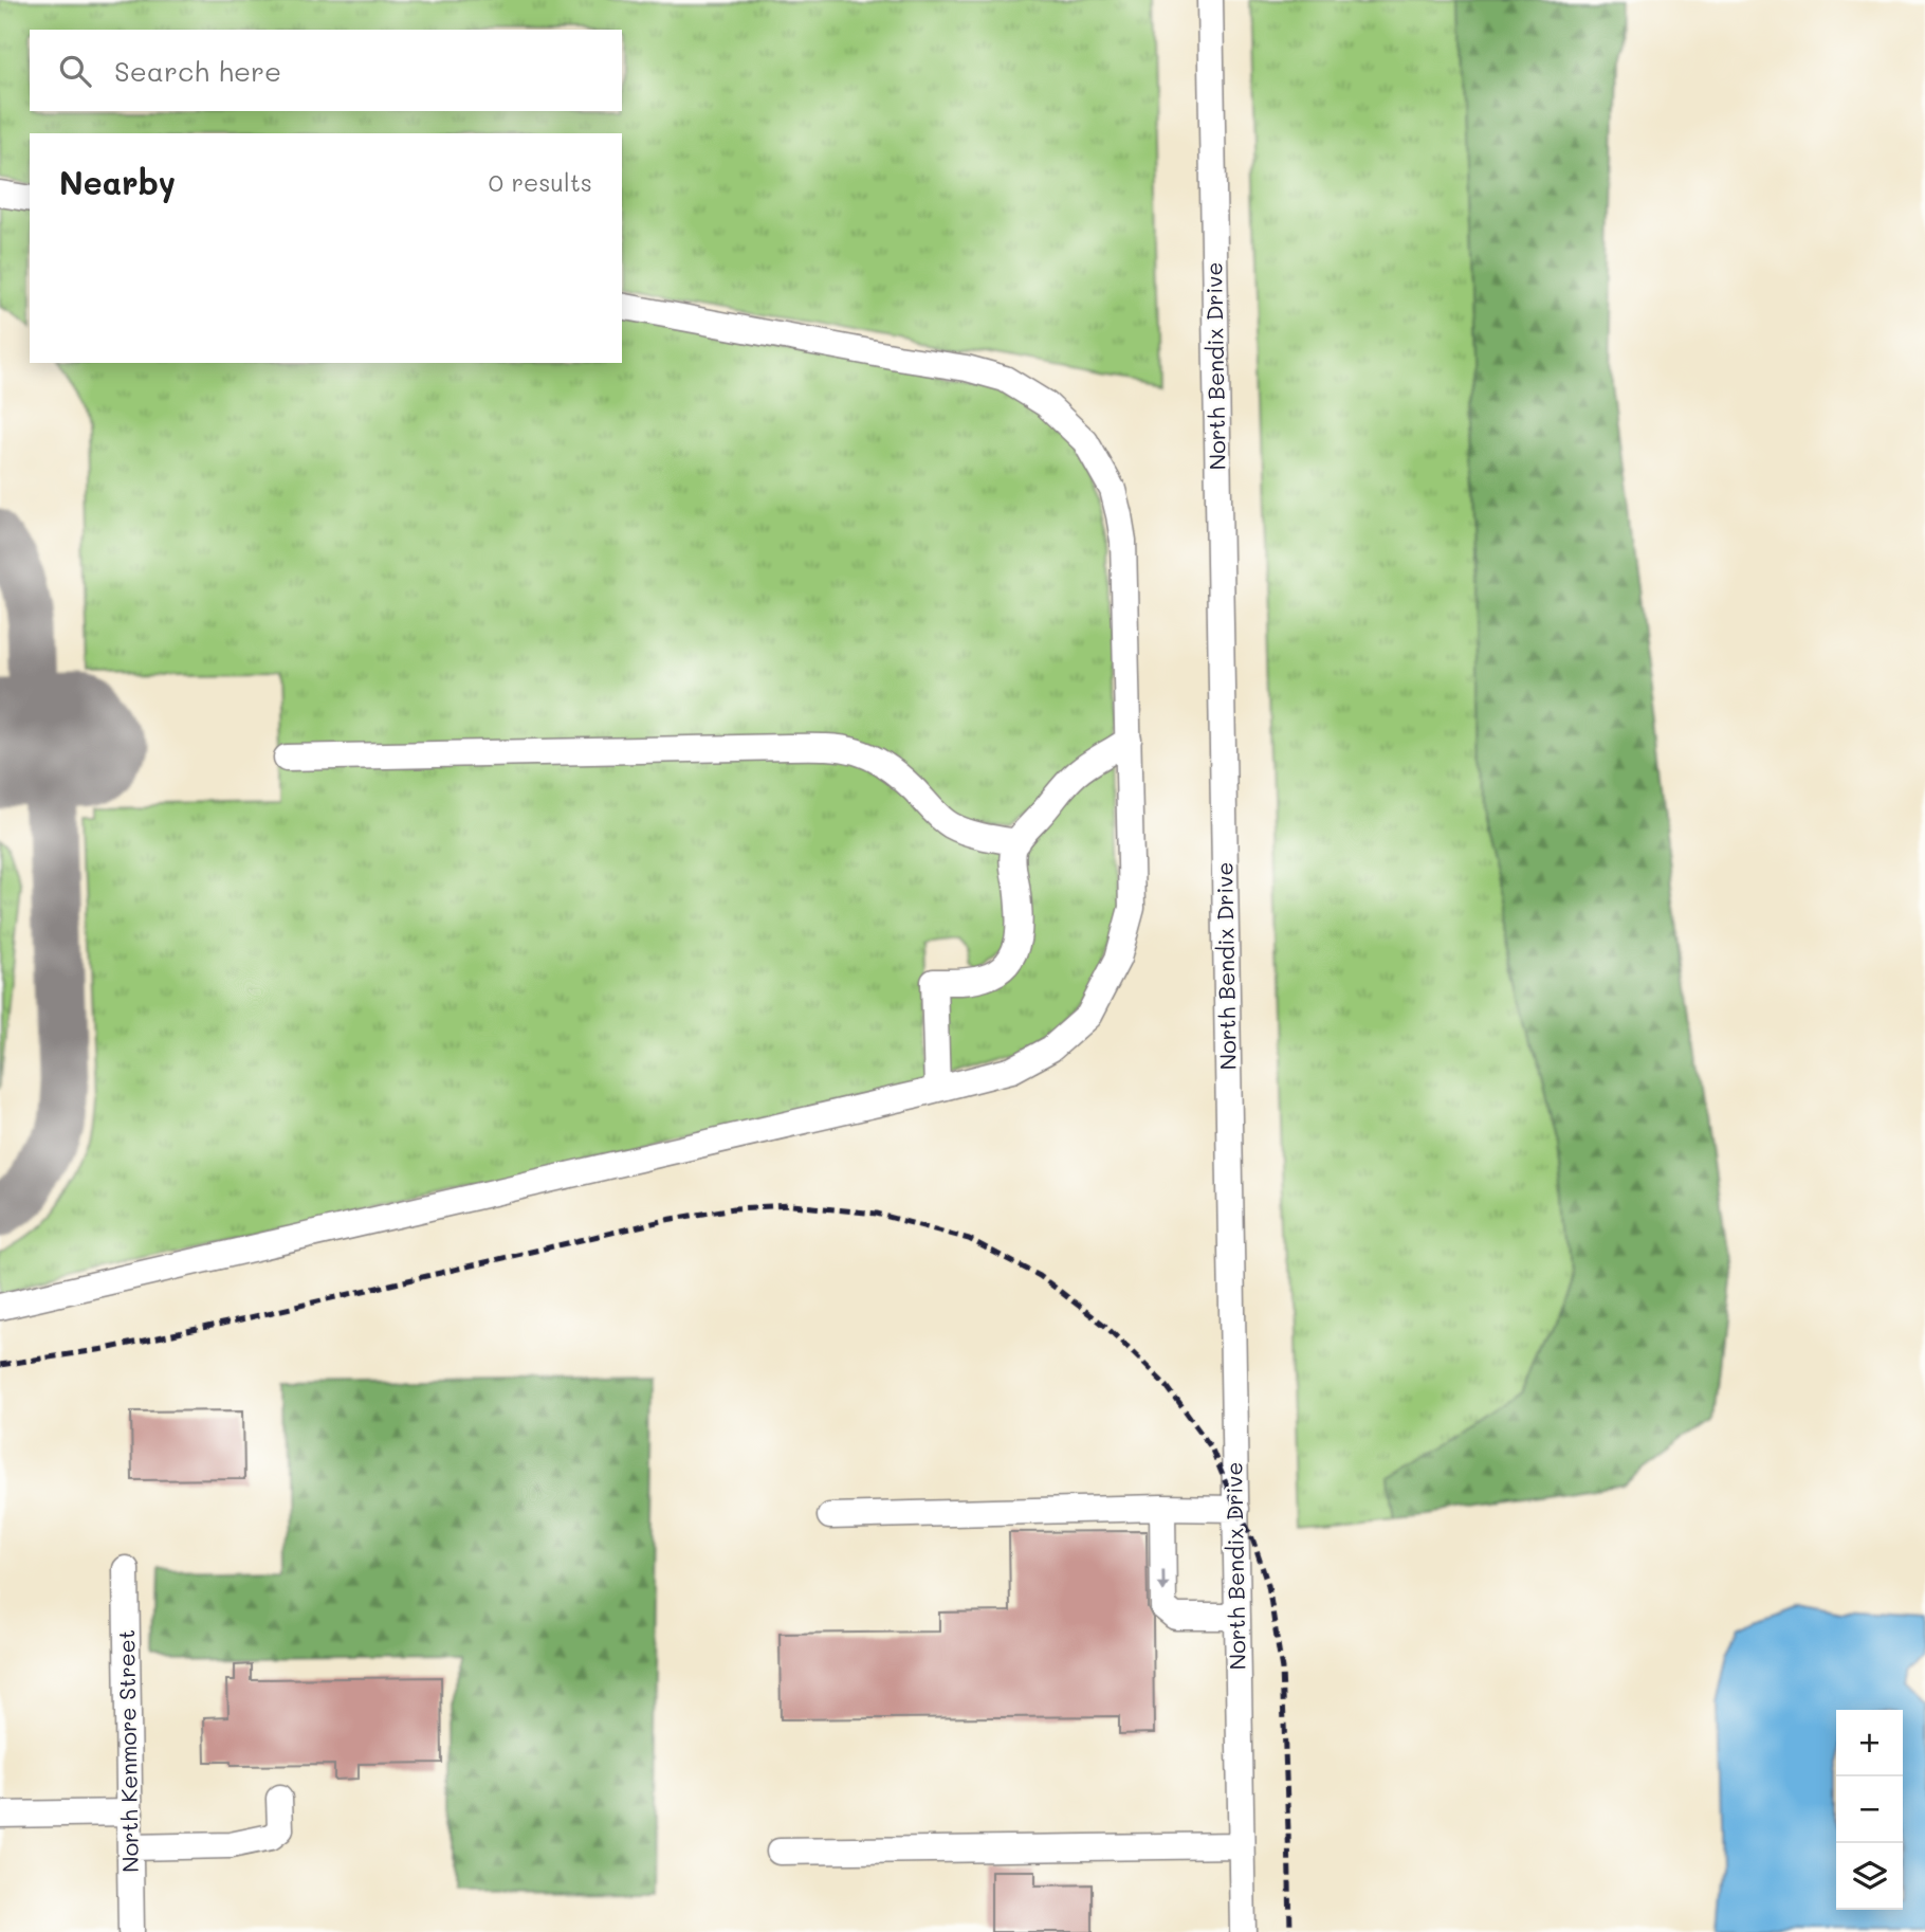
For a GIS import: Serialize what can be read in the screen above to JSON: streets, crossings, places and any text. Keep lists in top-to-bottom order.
{
  "streets": {
    "street": ["North Bendix Drive", "North Kenmore Street"]
  },
  "page": {
    "search": "Search here",
    "heading": ["Nearby", "0 results"],
    "map_buttons": ["+", "−"]
  }
}
